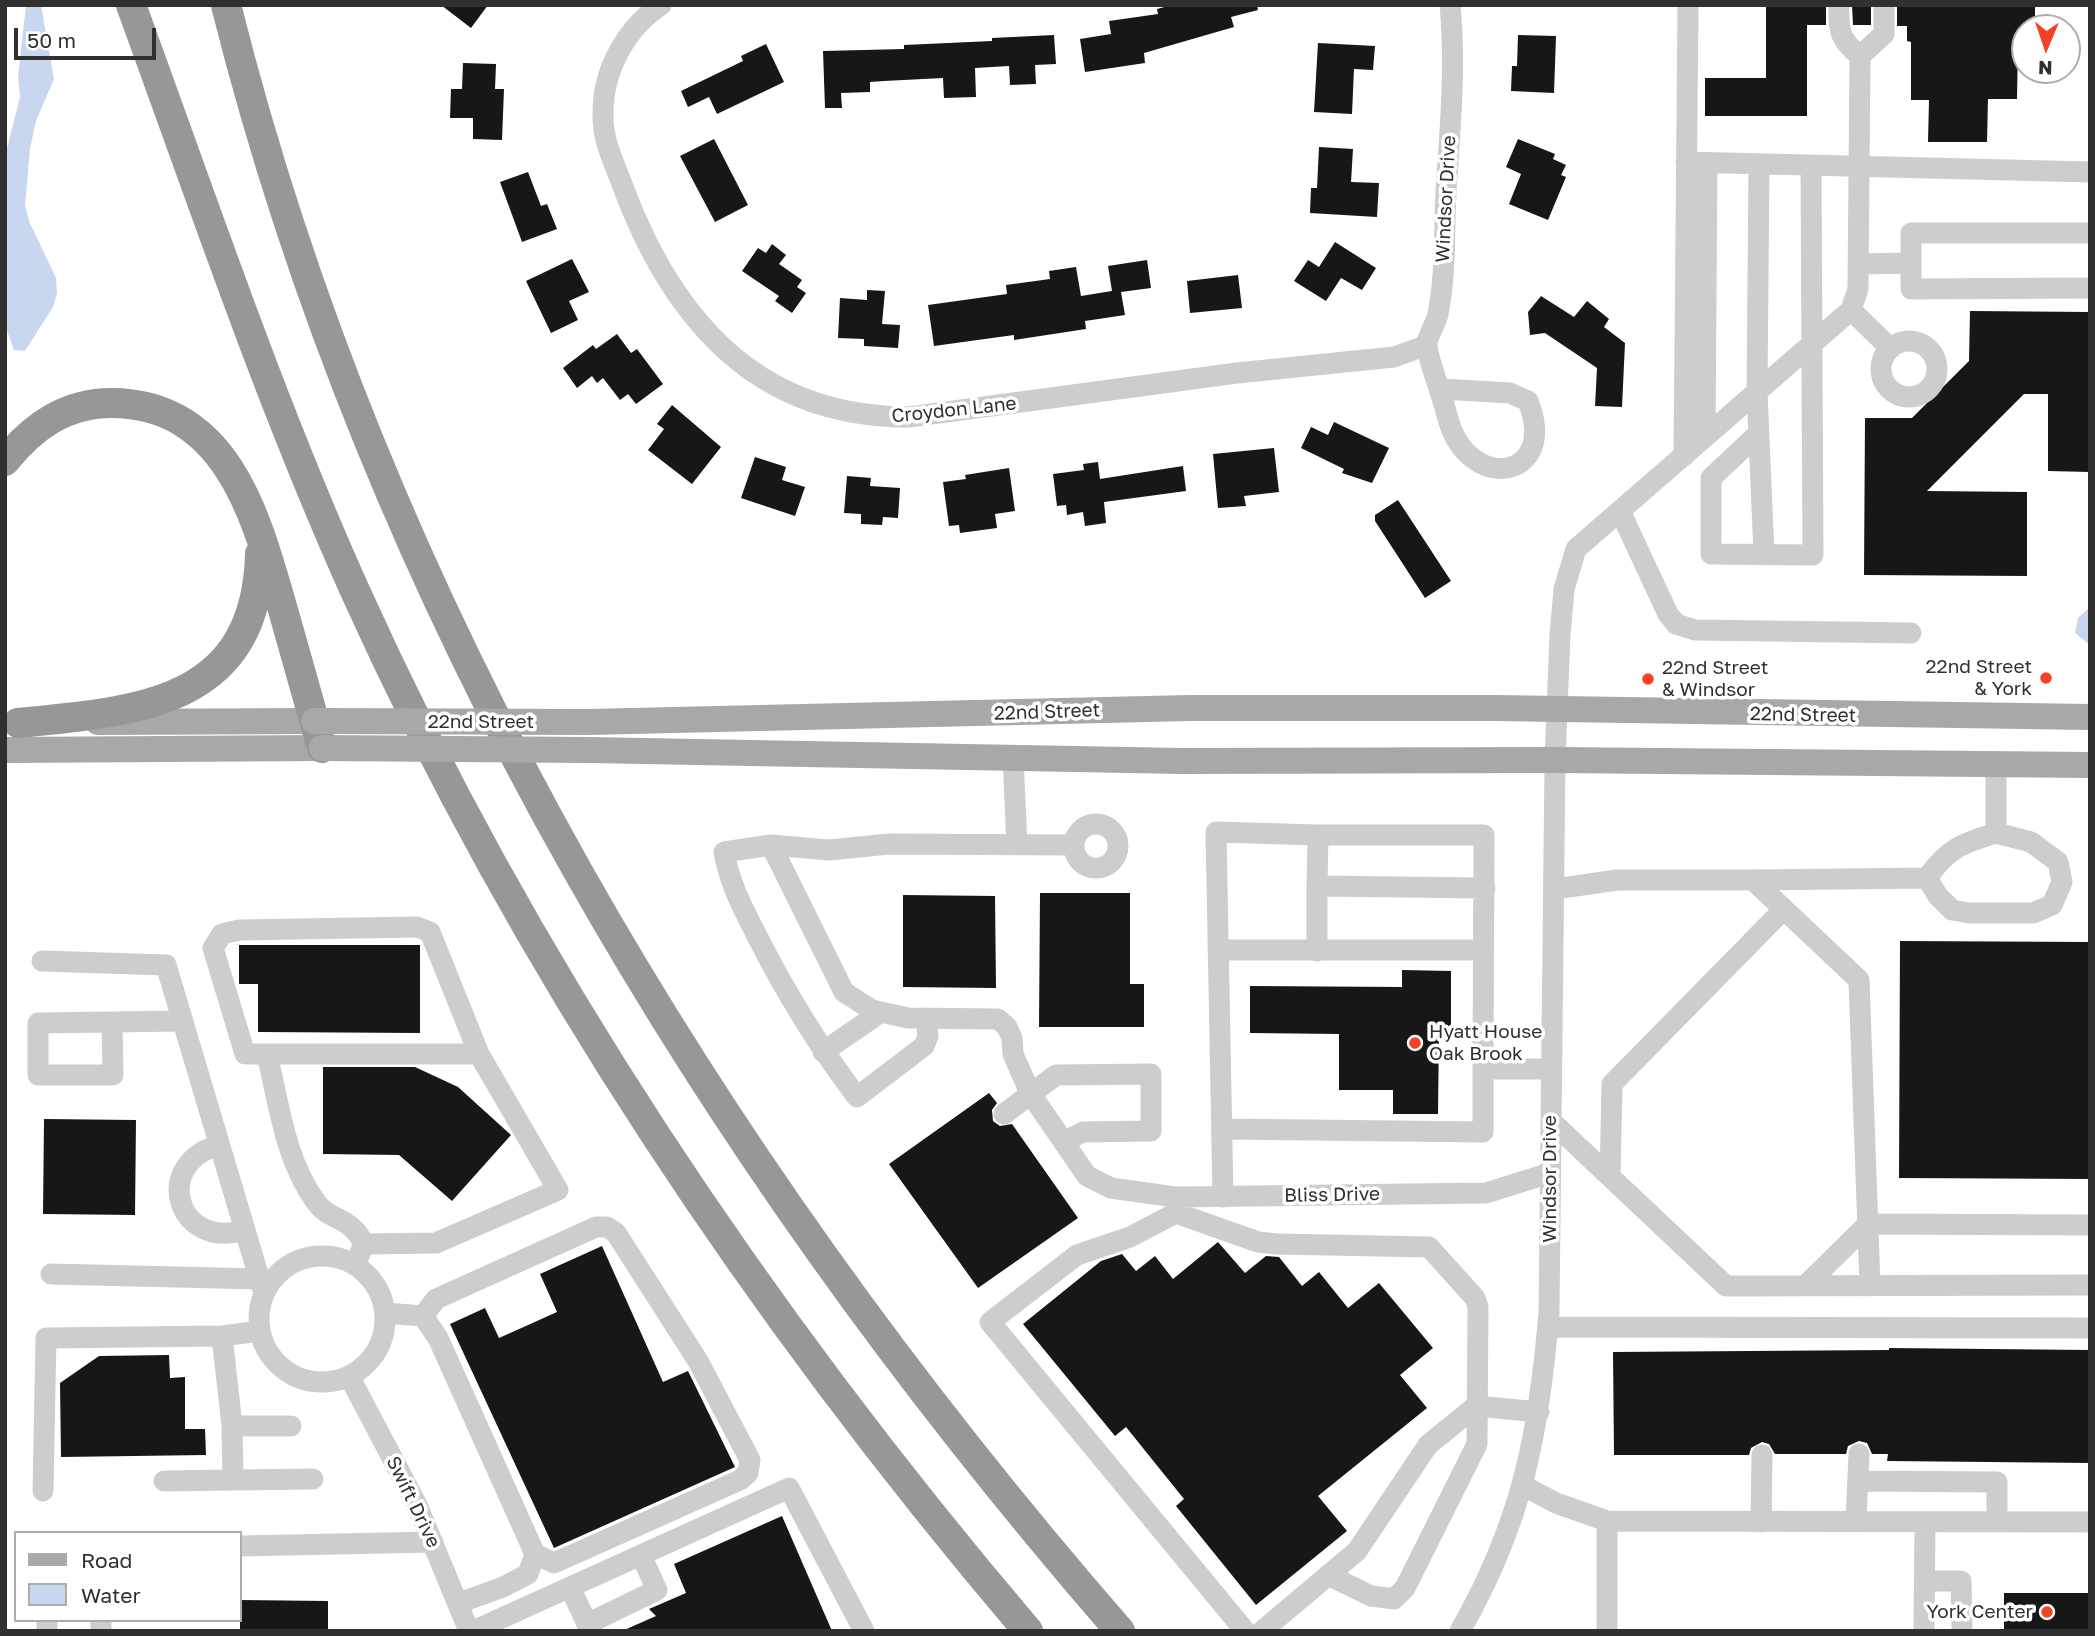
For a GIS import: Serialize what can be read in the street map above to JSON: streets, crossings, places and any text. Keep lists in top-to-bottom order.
{
  "streets": {
    "main road": ["22nd Street"],
    "street": [
      "Windsor Drive",
      "Croydon Lane",
      "Bliss Drive",
      "Swift Drive"
    ]
  },
  "crossings": [
    ["Windsor Drive", "Croydon Lane"],
    ["Windsor Drive", "22nd Street"],
    ["Windsor Drive", "Bliss Drive"]
  ],
  "places": [
    "22nd Street & York",
    "22nd Street & Windsor",
    "Hyatt House Oak Brook",
    "York Center"
  ],
  "legend": ["Road", "Water"],
  "scale_bar": "50 m",
  "north": "bottom"
}
